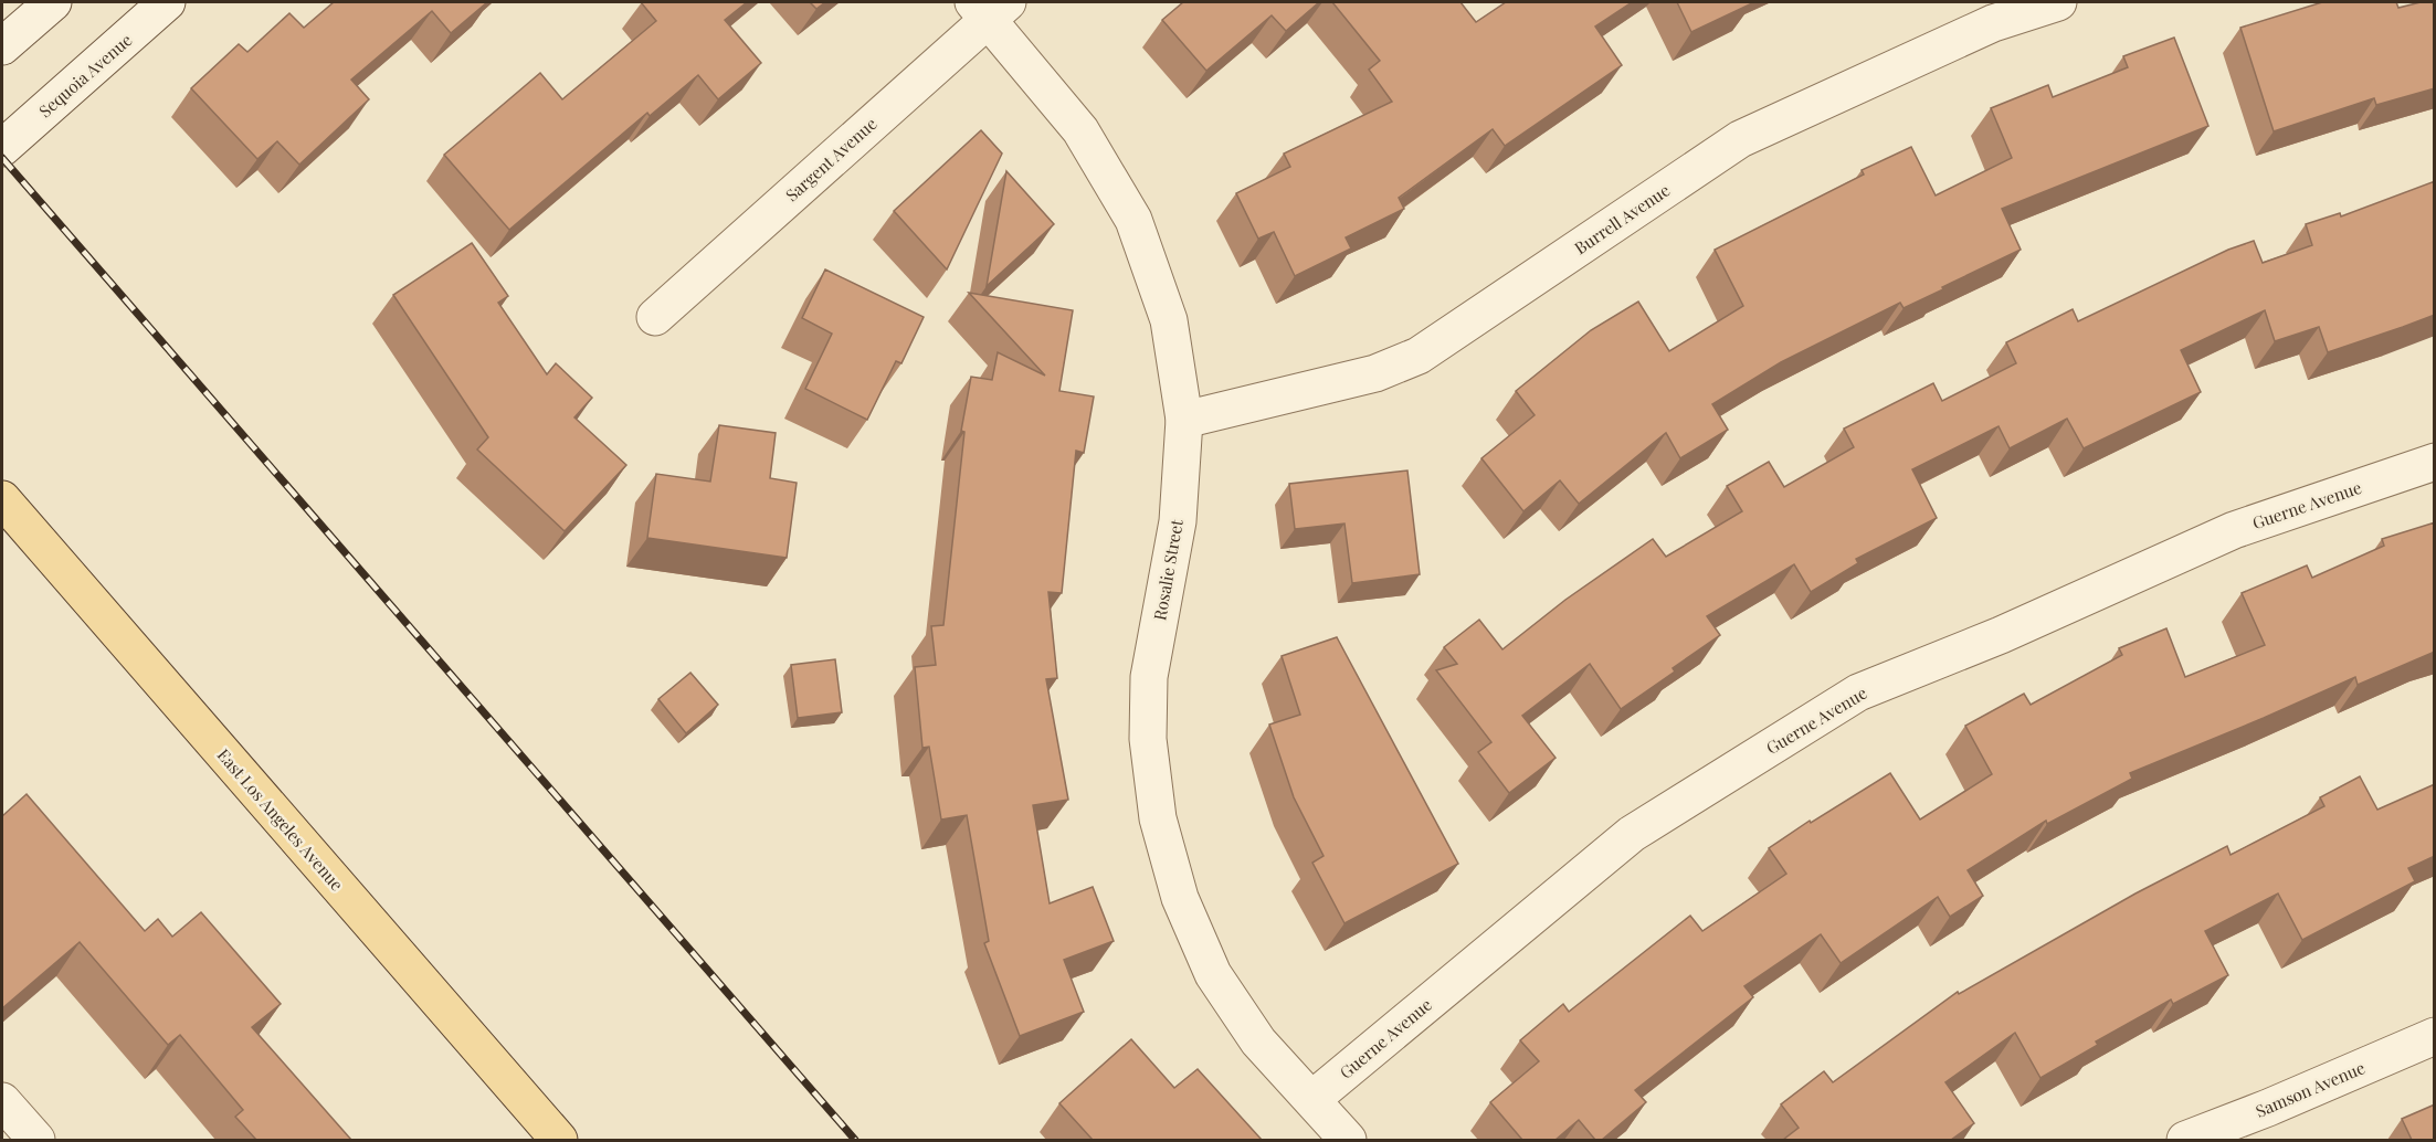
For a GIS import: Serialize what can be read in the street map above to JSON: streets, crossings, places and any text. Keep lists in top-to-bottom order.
{
  "streets": {
    "main road": ["East Los Angeles Avenue"],
    "street": [
      "Sequoia Avenue",
      "Sargent Avenue",
      "Burrell Avenue",
      "Guerne Avenue",
      "Rosalie Street",
      "Samson Avenue"
    ]
  },
  "crossings": [
    ["Sargent Avenue", "Rosalie Street"],
    ["Burrell Avenue", "Rosalie Street"],
    ["Guerne Avenue", "Rosalie Street"]
  ]
}
